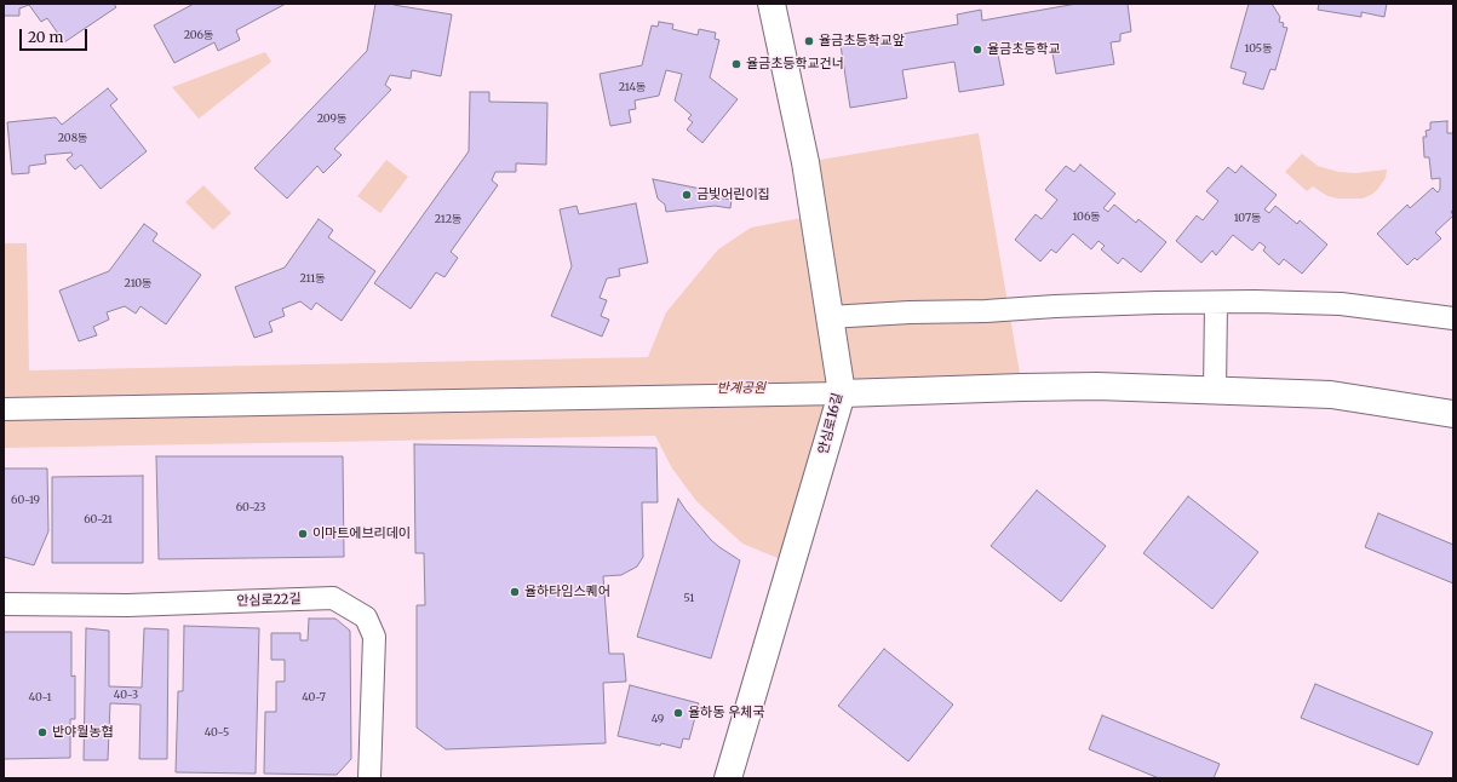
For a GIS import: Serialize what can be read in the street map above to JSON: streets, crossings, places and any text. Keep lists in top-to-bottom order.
{
  "streets": {
    "main road": ["안심로16길"],
    "street": ["안심로22길"]
  },
  "parks": ["반계공원"],
  "places": [
    "율금초등학교앞",
    "율금초등학교",
    "율금초등학교건너",
    "금빛어린이집",
    "이마트에브리데이",
    "율하타임스퀘어",
    "율하동 우체국",
    "반야월농협"
  ],
  "house_numbers": [
    "206동",
    "105동",
    "214동",
    "209동",
    "208동",
    "106동",
    "107동",
    "212동",
    "211동",
    "210동",
    "60-19",
    "60-23",
    "60-21",
    "51",
    "40-3",
    "40-1",
    "40-7",
    "49",
    "40-5"
  ],
  "scale_bar": "20 m"
}
